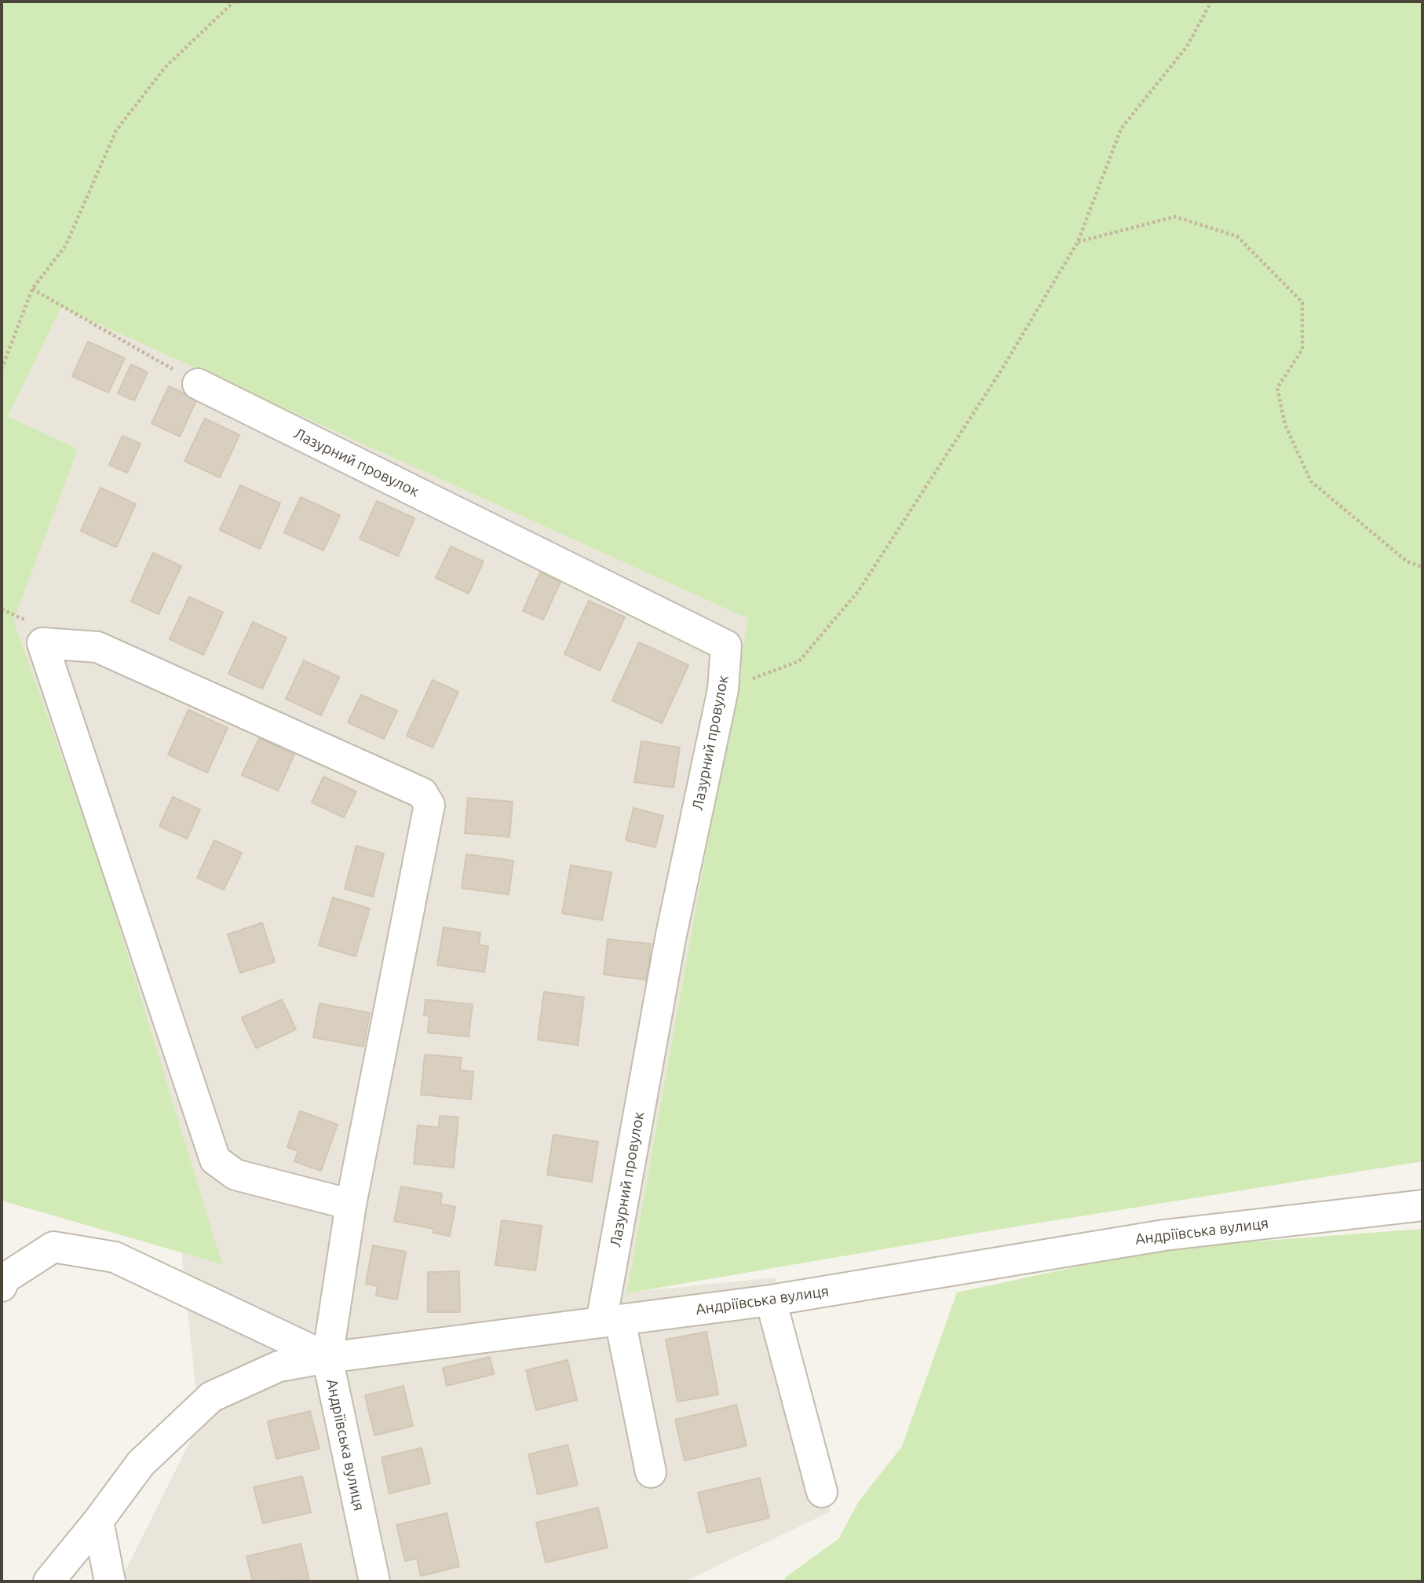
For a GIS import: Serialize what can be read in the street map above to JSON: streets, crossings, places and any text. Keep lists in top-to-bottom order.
{
  "streets": {
    "street": ["Лазурний провулок", "Андріївська вулиця"]
  },
  "crossings": [
    ["Лазурний провулок", "Андріївська вулиця"]
  ]
}
